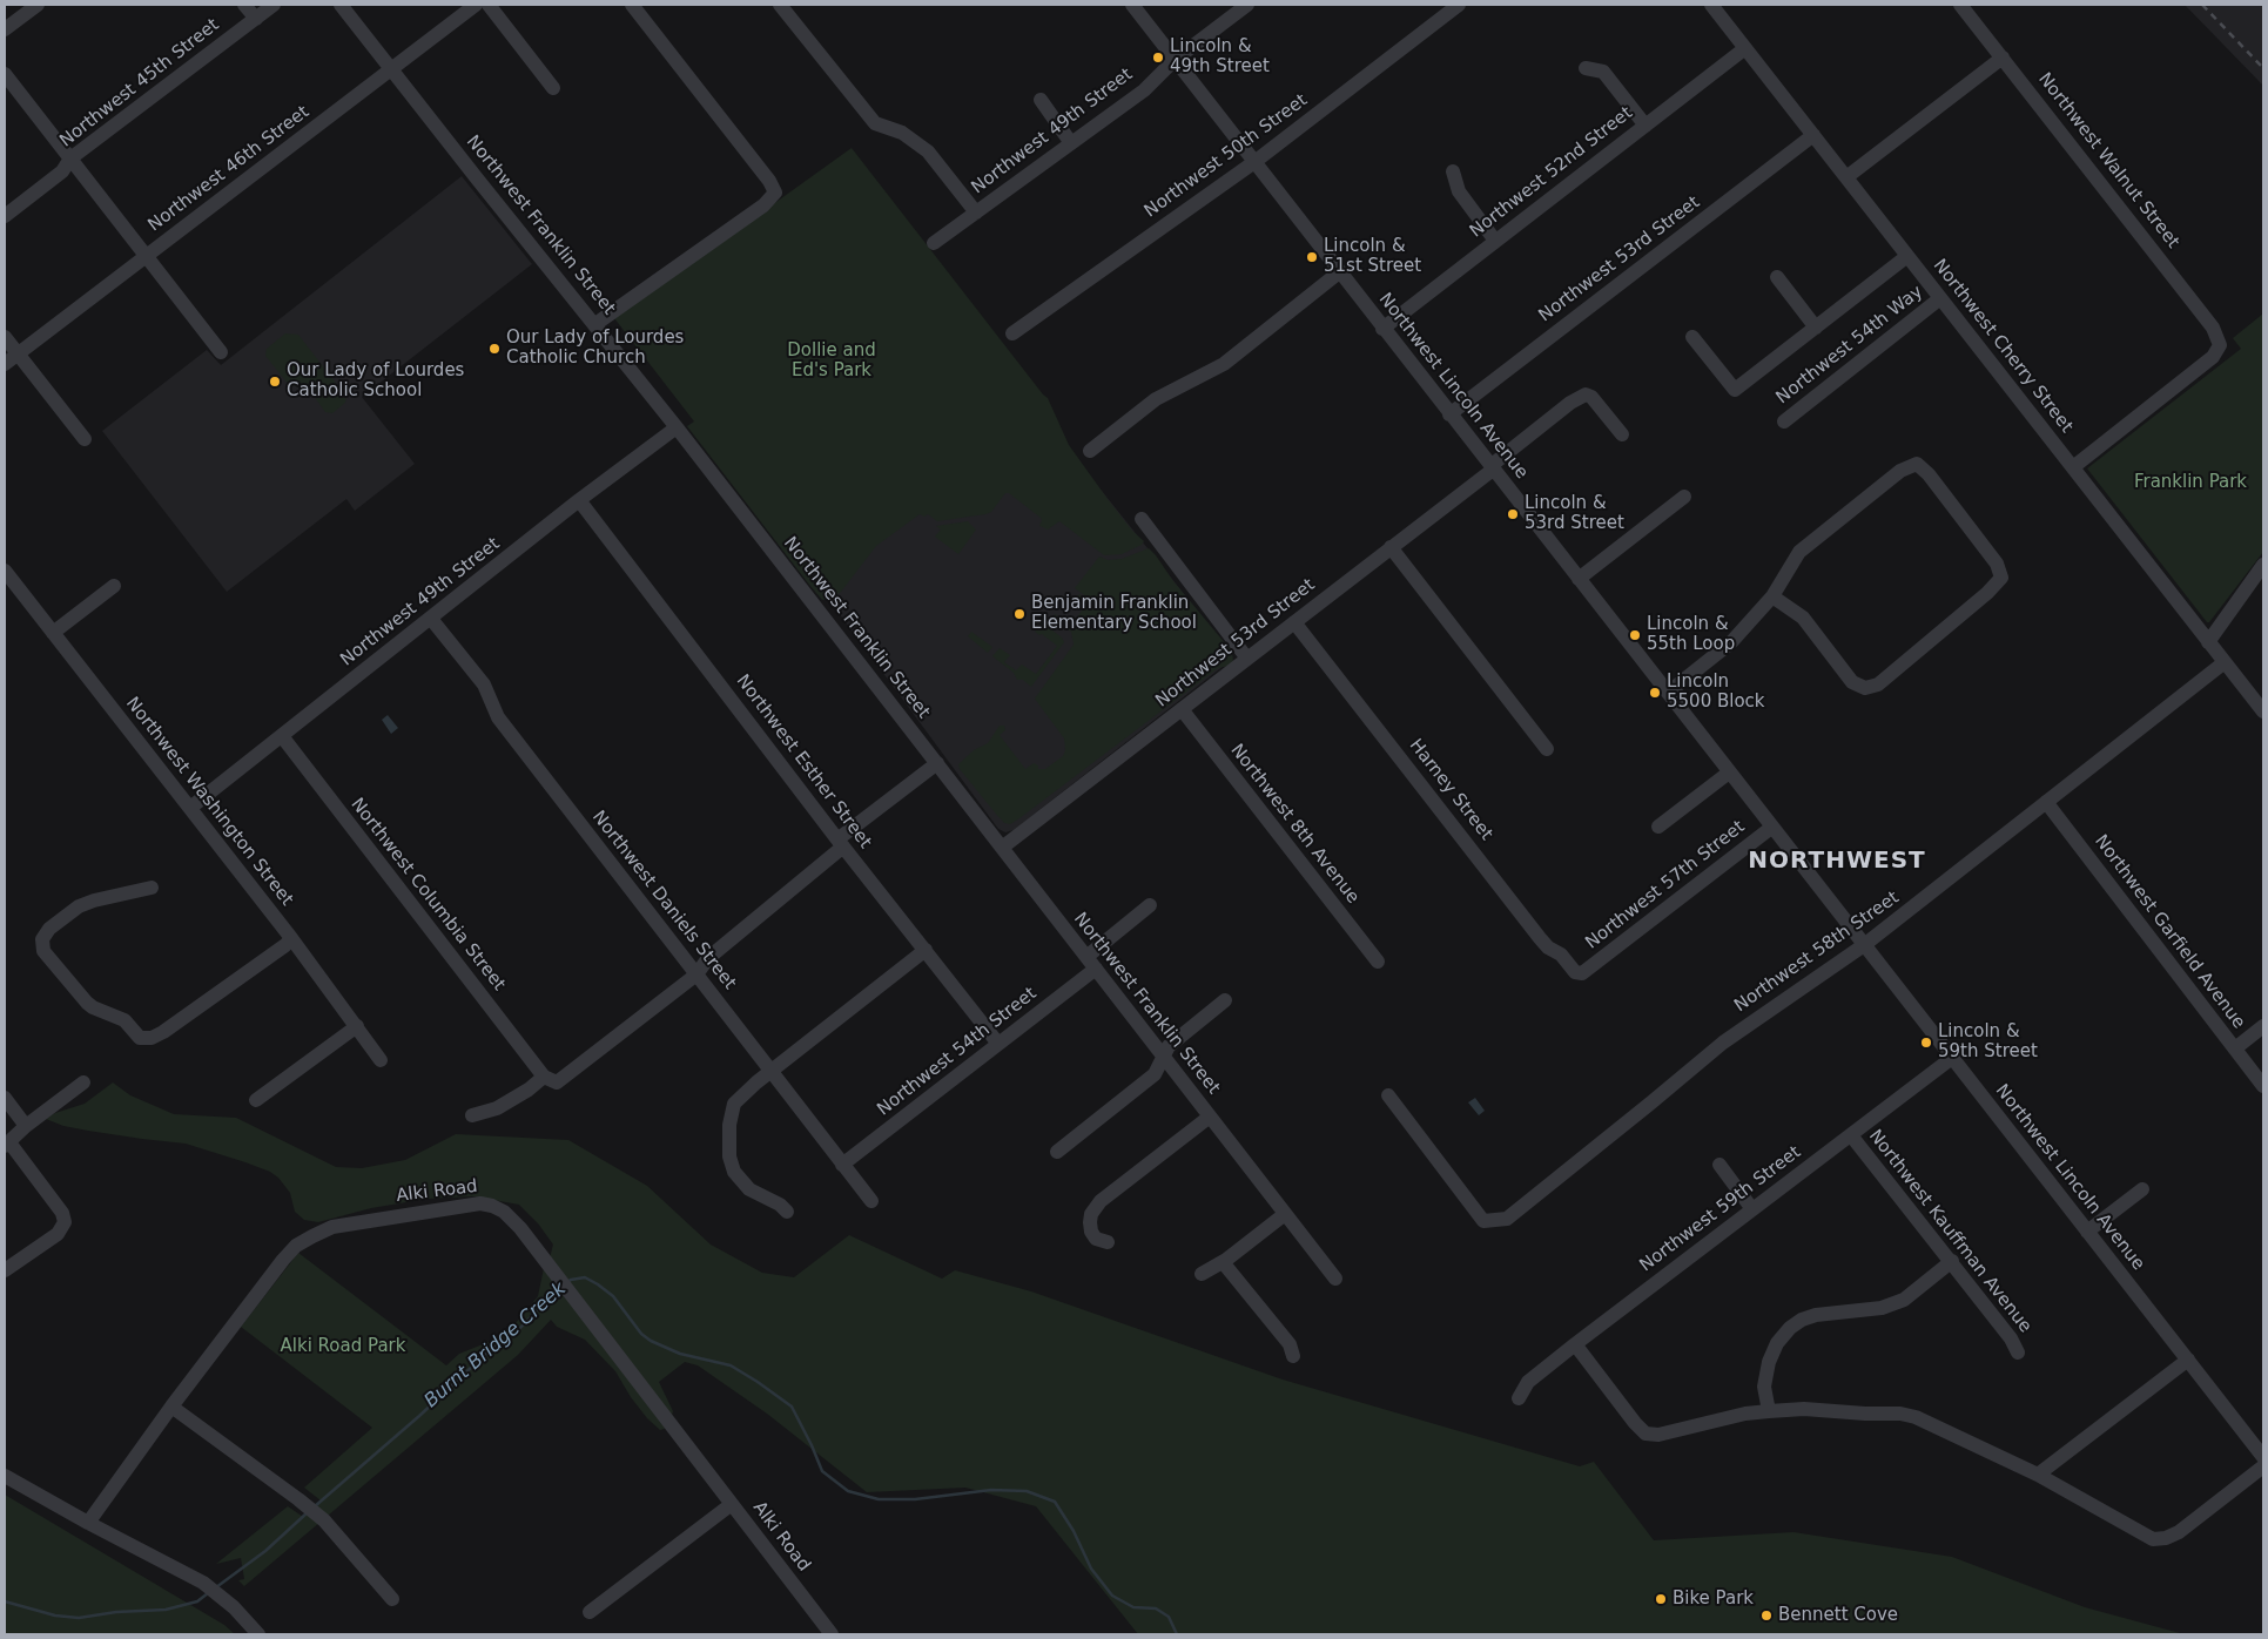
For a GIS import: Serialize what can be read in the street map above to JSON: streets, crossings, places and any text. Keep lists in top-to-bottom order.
{
  "streets": {
    "street": [
      "Northwest 45th Street",
      "Northwest 49th Street",
      "Northwest 50th Street",
      "Northwest Walnut Street",
      "Northwest 46th Street",
      "Northwest 52nd Street",
      "Northwest Franklin Street",
      "Northwest 53rd Street",
      "Northwest 54th Way",
      "Northwest Cherry Street",
      "Northwest Lincoln Avenue",
      "Northwest Esther Street",
      "Harney Street",
      "Northwest Washington Street",
      "Northwest 8th Avenue",
      "Northwest 57th Street",
      "Northwest Columbia Street",
      "Northwest Daniels Street",
      "Northwest Garfield Avenue",
      "Northwest 58th Street",
      "Northwest 54th Street",
      "Alki Road",
      "Northwest 59th Street",
      "Northwest Kauffman Avenue"
    ]
  },
  "crossings": [
    ["Northwest 49th Street", "Northwest Franklin Street"],
    ["Northwest 49th Street", "Northwest Lincoln Avenue"],
    ["Northwest 49th Street", "Northwest Esther Street"],
    ["Northwest 49th Street", "Northwest Washington Street"],
    ["Northwest 49th Street", "Northwest Columbia Street"],
    ["Northwest 49th Street", "Northwest Daniels Street"],
    ["Northwest 50th Street", "Northwest Lincoln Avenue"],
    ["Northwest Walnut Street", "Northwest Cherry Street"],
    ["Northwest 46th Street", "Northwest Franklin Street"],
    ["Northwest 52nd Street", "Northwest Cherry Street"],
    ["Northwest 52nd Street", "Northwest Lincoln Avenue"],
    ["Northwest Franklin Street", "Northwest 53rd Street"],
    ["Northwest Franklin Street", "Northwest 54th Street"],
    ["Northwest 53rd Street", "Northwest Cherry Street"],
    ["Northwest 53rd Street", "Northwest Lincoln Avenue"],
    ["Northwest 53rd Street", "Harney Street"],
    ["Northwest 53rd Street", "Northwest 8th Avenue"],
    ["Northwest 54th Way", "Northwest Cherry Street"],
    ["Northwest Cherry Street", "Northwest 58th Street"],
    ["Northwest Lincoln Avenue", "Northwest 57th Street"],
    ["Northwest Lincoln Avenue", "Northwest 58th Street"],
    ["Northwest Lincoln Avenue", "Northwest 59th Street"],
    ["Northwest Esther Street", "Northwest 54th Street"],
    ["Harney Street", "Northwest 57th Street"],
    ["Northwest Daniels Street", "Northwest 54th Street"],
    ["Northwest Garfield Avenue", "Northwest 58th Street"],
    ["Northwest 59th Street", "Northwest Kauffman Avenue"]
  ],
  "districts": ["NORTHWEST"],
  "water": ["Burnt Bridge Creek"],
  "parks": ["Dollie and Ed's Park", "Franklin Park", "Alki Road Park"],
  "places": [
    "Lincoln & 49th Street",
    "Lincoln & 51st Street",
    "Our Lady of Lourdes Catholic Church",
    "Our Lady of Lourdes Catholic School",
    "Lincoln & 53rd Street",
    "Benjamin Franklin Elementary School",
    "Lincoln & 55th Loop",
    "Lincoln 5500 Block",
    "Lincoln & 59th Street",
    "Bike Park",
    "Bennett Cove"
  ]
}
